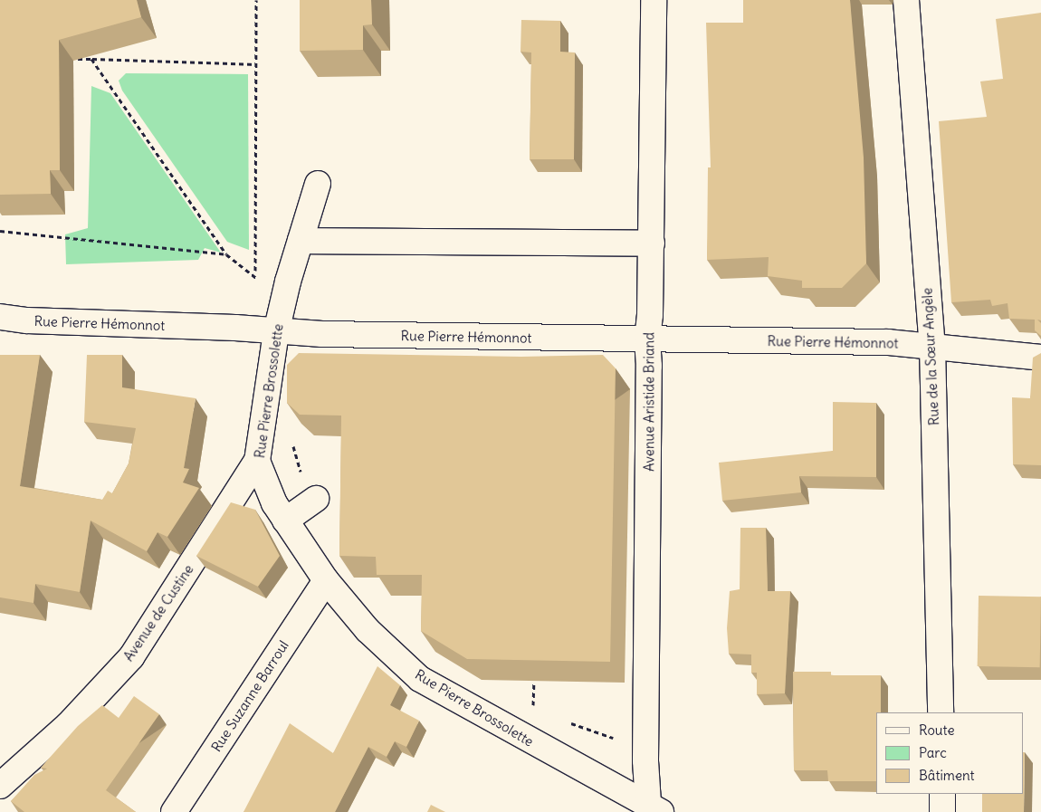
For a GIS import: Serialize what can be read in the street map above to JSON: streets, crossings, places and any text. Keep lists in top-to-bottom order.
{
  "streets": {
    "street": [
      "Rue Pierre Hémonnot",
      "Rue de la Sœur Angèle",
      "Rue Pierre Brossolette",
      "Avenue Aristide Briand",
      "Avenue de Custine",
      "Rue Suzanne Barroul"
    ]
  },
  "crossings": [
    ["Rue Pierre Hémonnot", "Rue de la Sœur Angèle"],
    ["Rue Pierre Hémonnot", "Rue Pierre Brossolette"],
    ["Rue Pierre Hémonnot", "Avenue Aristide Briand"],
    ["Rue Pierre Brossolette", "Avenue Aristide Briand"],
    ["Rue Pierre Brossolette", "Avenue de Custine"],
    ["Rue Pierre Brossolette", "Rue Suzanne Barroul"]
  ],
  "legend": ["Route", "Parc", "Bâtiment"]
}
